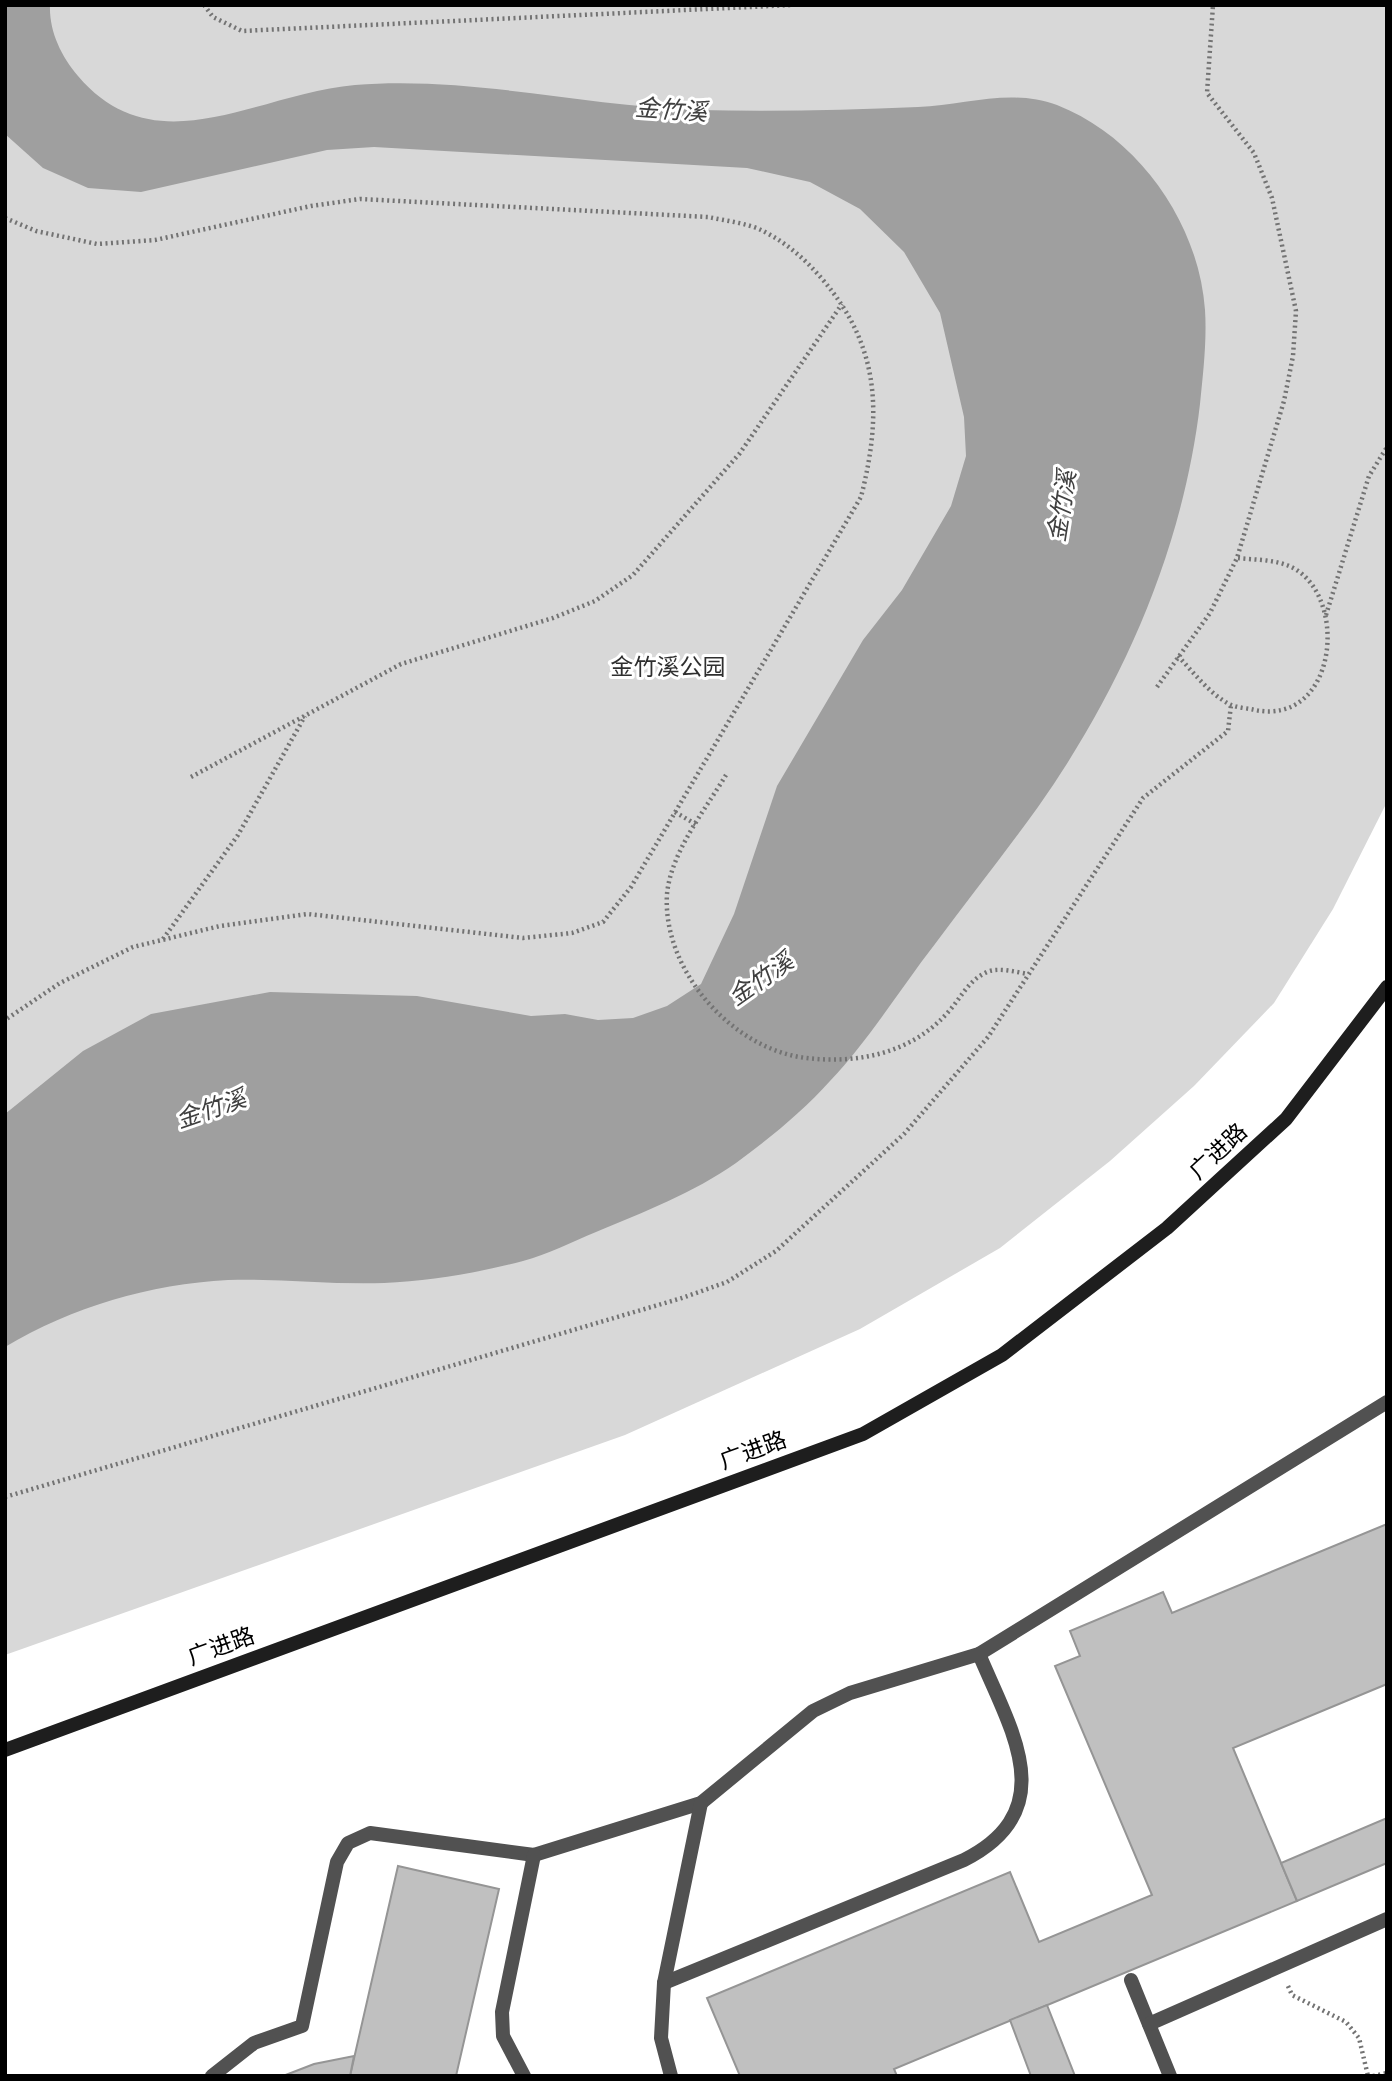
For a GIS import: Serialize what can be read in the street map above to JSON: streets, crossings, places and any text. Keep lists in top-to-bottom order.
{
  "streets": {
    "street": ["广进路"]
  },
  "water": ["金竹溪"],
  "parks": ["金竹溪公园"]
}
